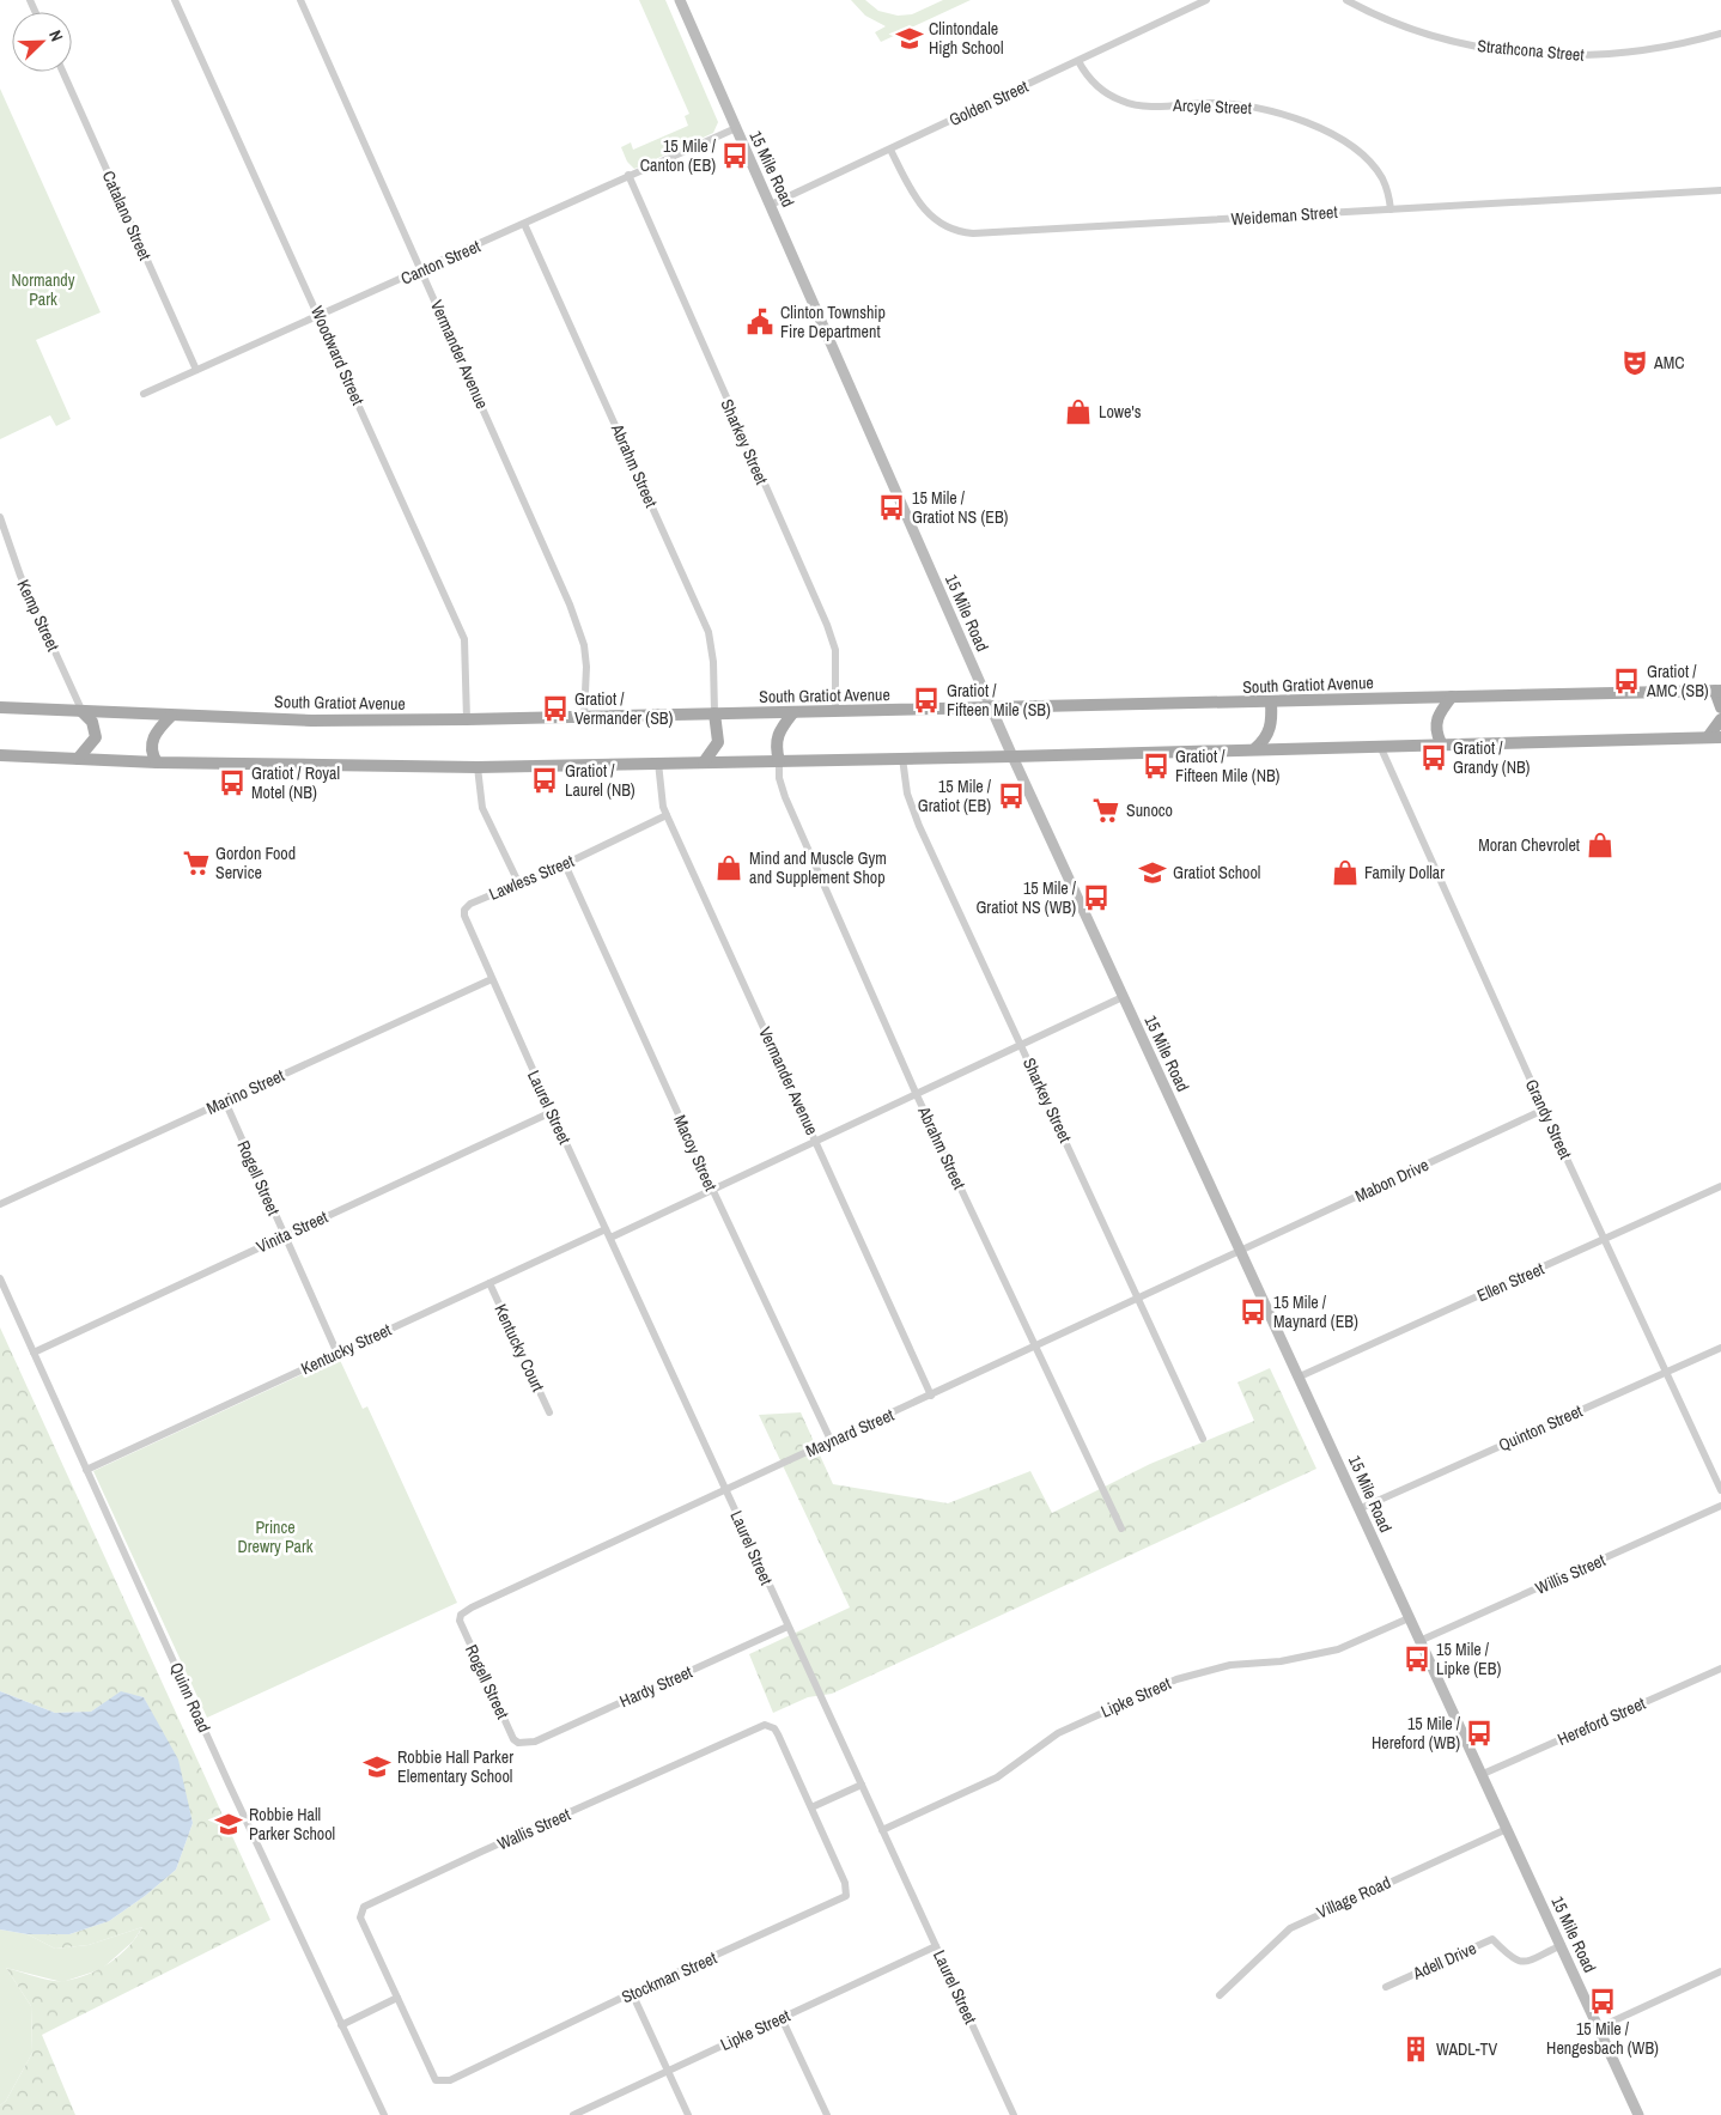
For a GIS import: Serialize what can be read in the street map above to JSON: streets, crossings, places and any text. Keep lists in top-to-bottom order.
{
  "streets": {
    "main road": ["15 Mile Road", "South Gratiot Avenue"],
    "street": [
      "Strathcona Street",
      "Golden Street",
      "Arcyle Street",
      "Catalano Street",
      "Weideman Street",
      "Canton Street",
      "Vermander Avenue",
      "Woodward Street",
      "Sharkey Street",
      "Abrahm Street",
      "Kemp Street",
      "Lawless Street",
      "Marino Street",
      "Laurel Street",
      "Grandy Street",
      "Macoy Street",
      "Rogell Street",
      "Mabon Drive",
      "Vinita Street",
      "Ellen Street",
      "Kentucky Court",
      "Kentucky Street",
      "Quinton Street",
      "Maynard Street",
      "Willis Street",
      "Hardy Street",
      "Quinn Road",
      "Lipke Street",
      "Hereford Street",
      "Wallis Street",
      "Village Road",
      "Adell Drive",
      "Stockman Street"
    ]
  },
  "crossings": [
    ["Golden Street", "Arcyle Street"],
    ["Golden Street", "15 Mile Road"],
    ["Golden Street", "Weideman Street"],
    ["Arcyle Street", "Weideman Street"],
    ["15 Mile Road", "Canton Street"],
    ["15 Mile Road", "South Gratiot Avenue"],
    ["15 Mile Road", "Mabon Drive"],
    ["15 Mile Road", "Ellen Street"],
    ["15 Mile Road", "Quinton Street"],
    ["15 Mile Road", "Maynard Street"],
    ["15 Mile Road", "Willis Street"],
    ["15 Mile Road", "Lipke Street"],
    ["15 Mile Road", "Hereford Street"],
    ["15 Mile Road", "Village Road"],
    ["15 Mile Road", "Adell Drive"],
    ["Catalano Street", "Canton Street"],
    ["Canton Street", "Vermander Avenue"],
    ["Canton Street", "Woodward Street"],
    ["Canton Street", "Sharkey Street"],
    ["Canton Street", "Abrahm Street"],
    ["Vermander Avenue", "South Gratiot Avenue"],
    ["Vermander Avenue", "Lawless Street"],
    ["Vermander Avenue", "Maynard Street"],
    ["Woodward Street", "South Gratiot Avenue"],
    ["Sharkey Street", "South Gratiot Avenue"],
    ["Sharkey Street", "Maynard Street"],
    ["Abrahm Street", "South Gratiot Avenue"],
    ["Abrahm Street", "Maynard Street"],
    ["Kemp Street", "South Gratiot Avenue"],
    ["Lawless Street", "Marino Street"],
    ["Lawless Street", "Laurel Street"],
    ["Lawless Street", "Macoy Street"],
    ["Marino Street", "Laurel Street"],
    ["Marino Street", "Rogell Street"],
    ["Laurel Street", "Vinita Street"],
    ["Laurel Street", "Kentucky Street"],
    ["Laurel Street", "Maynard Street"],
    ["Laurel Street", "Hardy Street"],
    ["Laurel Street", "Lipke Street"],
    ["Grandy Street", "Mabon Drive"],
    ["Grandy Street", "Ellen Street"],
    ["Grandy Street", "Quinton Street"],
    ["Macoy Street", "Maynard Street"],
    ["Rogell Street", "Vinita Street"],
    ["Rogell Street", "Kentucky Street"],
    ["Rogell Street", "Maynard Street"],
    ["Rogell Street", "Hardy Street"],
    ["Mabon Drive", "Maynard Street"],
    ["Vinita Street", "Quinn Road"],
    ["Kentucky Court", "Kentucky Street"],
    ["Kentucky Street", "Quinn Road"],
    ["Wallis Street", "Stockman Street"]
  ],
  "parks": ["Normandy Park", "Prince Drewry Park"],
  "places": {
    "school or university": [
      "Clintondale High School",
      "Gratiot School",
      "Robbie Hall Parker Elementary School",
      "Robbie Hall Parker School"
    ],
    "bus stop": [
      "15 Mile / Canton (EB)",
      "15 Mile / Gratiot NS (EB)",
      "Gratiot / AMC (SB)",
      "Gratiot / Fifteen Mile (SB)",
      "Gratiot / Vermander (SB)",
      "Gratiot / Grandy (NB)",
      "Gratiot / Fifteen Mile (NB)",
      "Gratiot / Laurel (NB)",
      "Gratiot / Royal Motel (NB)",
      "15 Mile / Gratiot (EB)",
      "15 Mile / Gratiot NS (WB)",
      "15 Mile / Maynard (EB)",
      "15 Mile / Lipke (EB)",
      "15 Mile / Hereford (WB)",
      "15 Mile / Hengesbach (WB)"
    ],
    "public building": ["Clinton Township Fire Department"],
    "theatre": ["AMC"],
    "shop": [
      "Lowe's",
      "Moran Chevrolet",
      "Mind and Muscle Gym and Supplement Shop",
      "Family Dollar"
    ],
    "supermarket": ["Sunoco", "Gordon Food Service"],
    "building": ["WADL-TV"]
  },
  "north": "top right"
}
